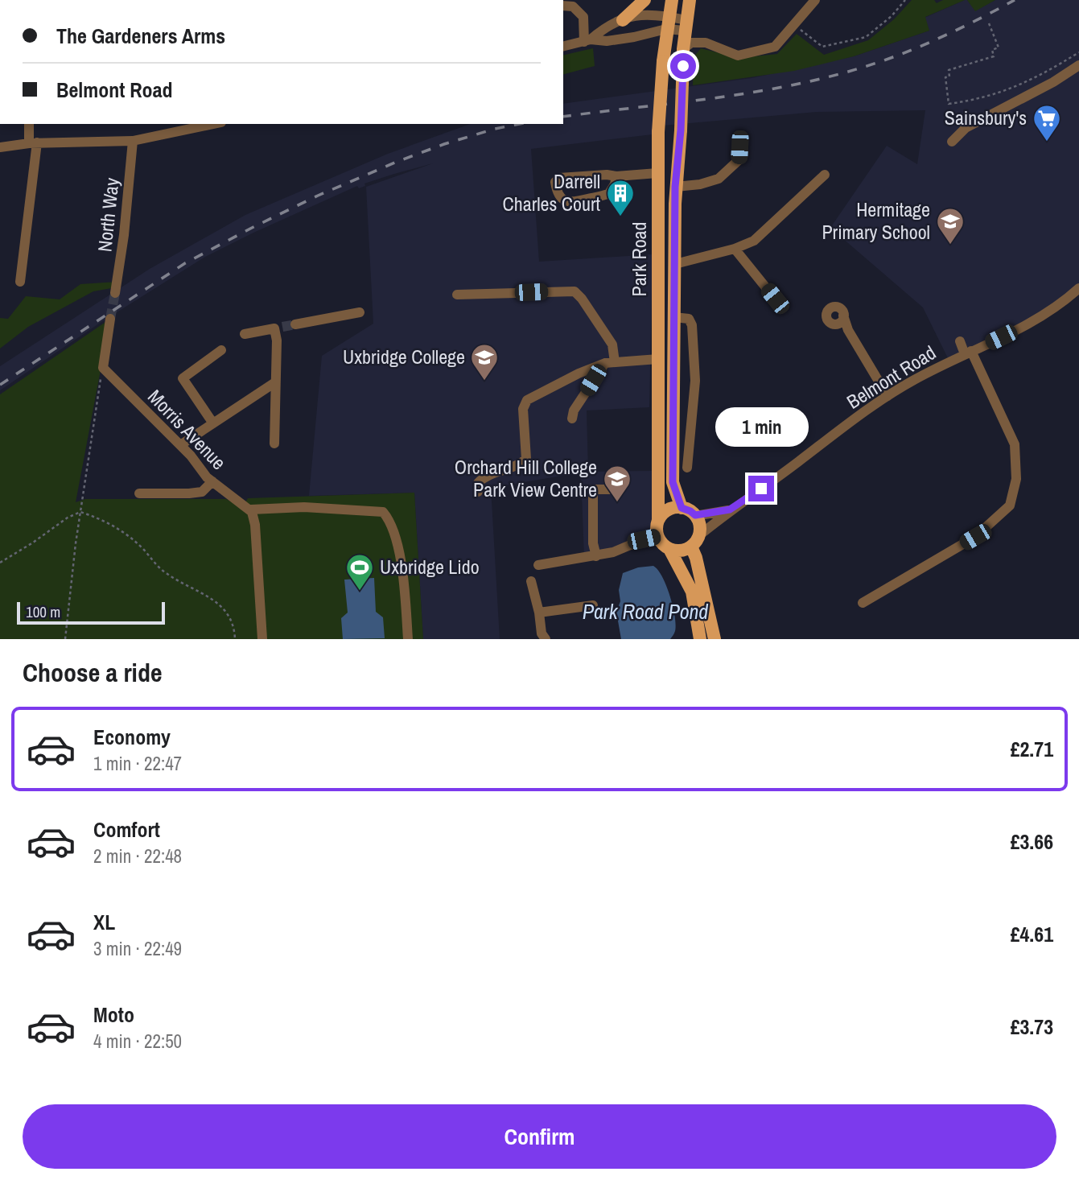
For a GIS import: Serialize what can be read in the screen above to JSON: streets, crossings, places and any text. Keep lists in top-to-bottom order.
{
  "streets": {
    "main road": ["Park Road"],
    "street": ["North Way", "Belmont Road", "Morris Avenue"]
  },
  "crossings": [
    ["Park Road", "Belmont Road"]
  ],
  "water": ["Park Road Pond"],
  "places": {
    "supermarket": ["Sainsbury's"],
    "building": ["Darrell Charles Court"],
    "school or university": ["Hermitage Primary School", "Uxbridge College", "Orchard Hill College Park View Centre"],
    "sports": ["Uxbridge Lido"]
  },
  "scale_bar": "100 m",
  "page": {
    "banner": ["The Gardeners Arms", "Belmont Road"],
    "bubble": "1 min",
    "scale": "100 m",
    "heading": "Choose a ride",
    "list": [
      {
        "name": "Economy",
        "note": "1 min · 22:47",
        "value": "£2.71"
      },
      {
        "name": "Comfort",
        "note": "2 min · 22:48",
        "value": "£3.66"
      },
      {
        "name": "XL",
        "note": "3 min · 22:49",
        "value": "£4.61"
      },
      {
        "name": "Moto",
        "note": "4 min · 22:50",
        "value": "£3.73"
      }
    ],
    "buttons": "Confirm"
  }
}
